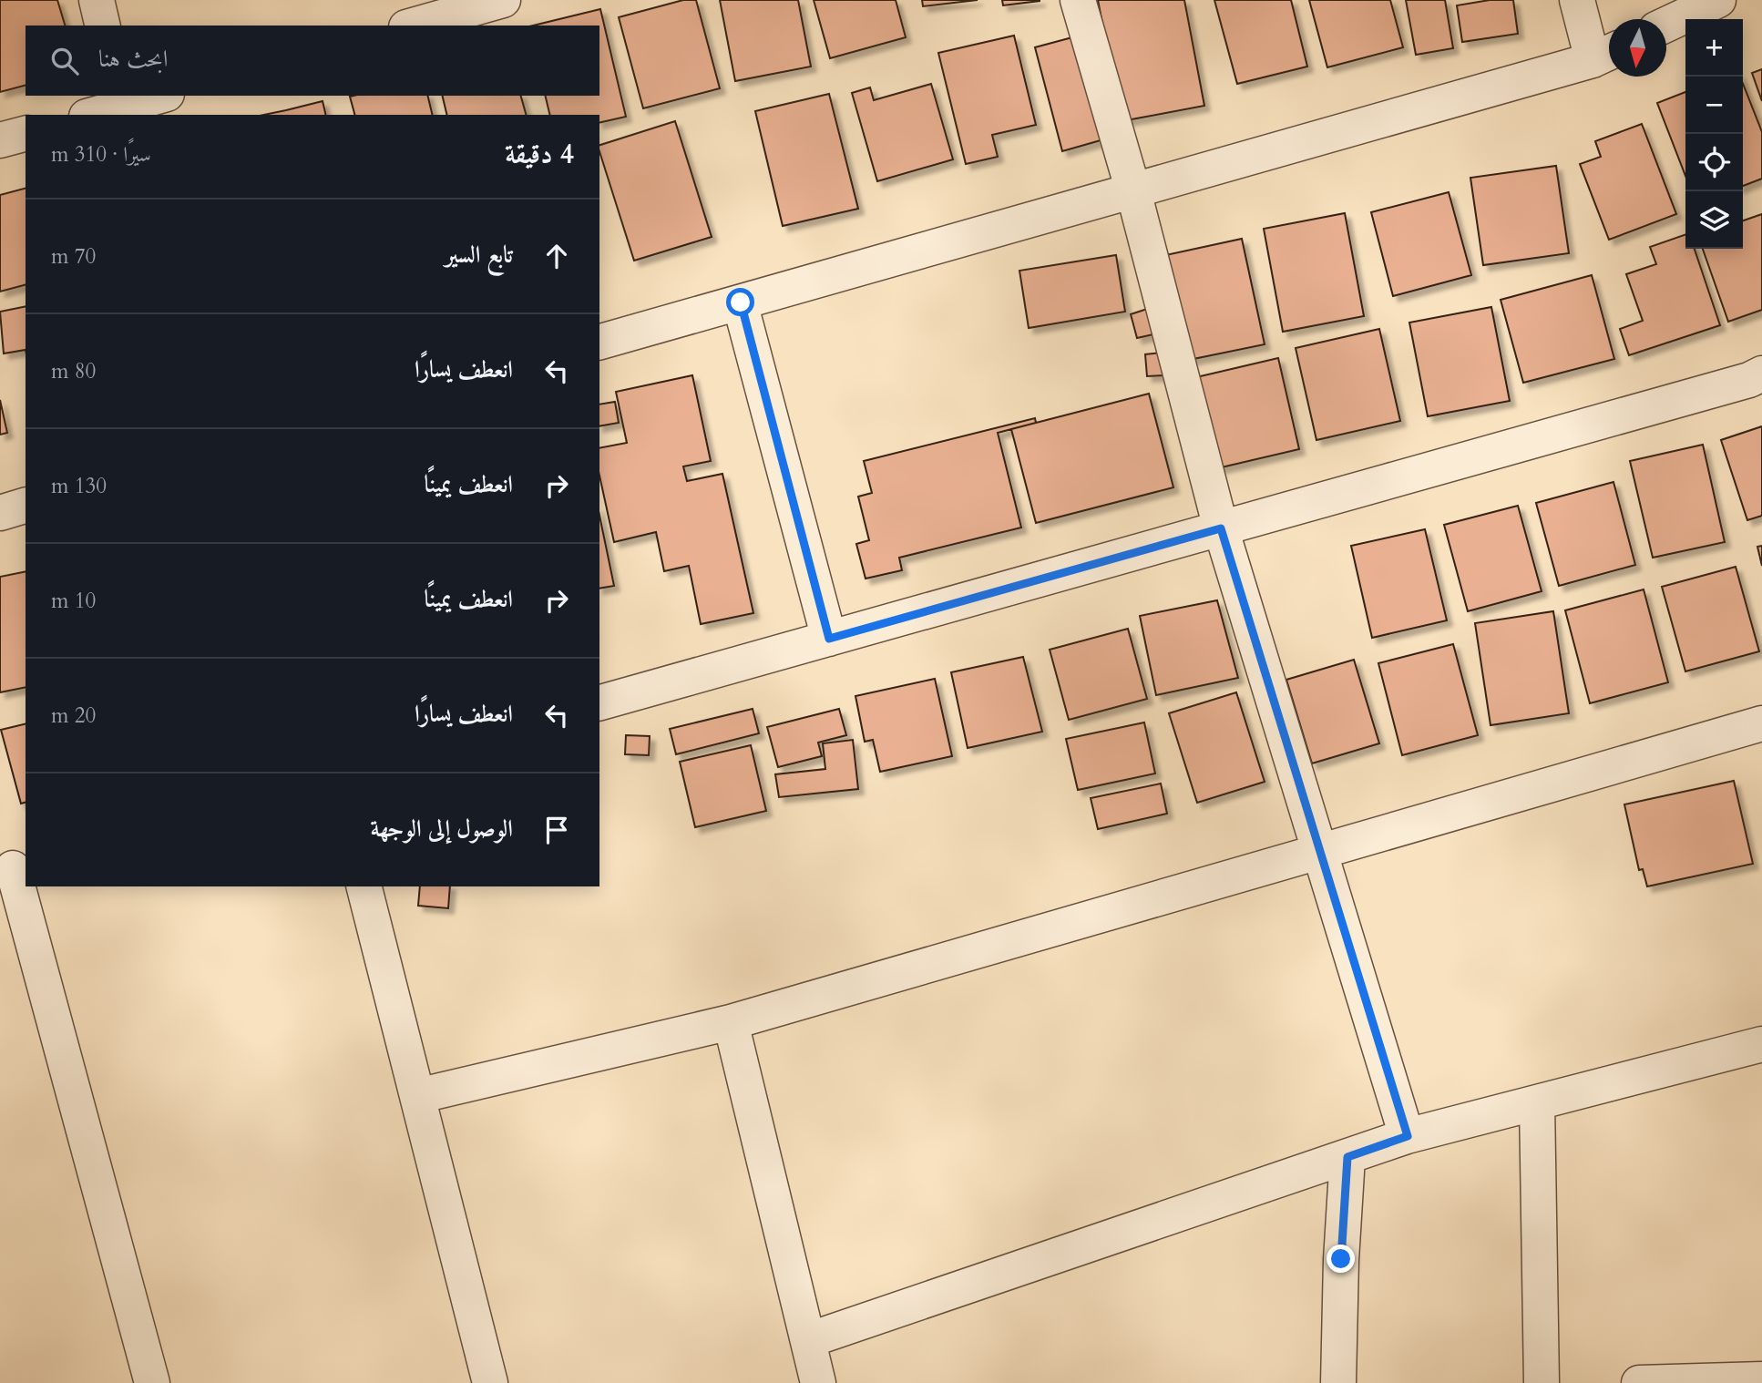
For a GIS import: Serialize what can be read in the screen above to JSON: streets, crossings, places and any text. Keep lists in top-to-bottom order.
{
  "north": "bottom",
  "page": {
    "map_buttons": ["+", "−"],
    "search": "ابحث هنا",
    "heading": ["4 دقيقة", "سيرًا · 310 m"],
    "list": [
      ["تابع السير", "70 m"],
      ["انعطف يسارًا", "80 m"],
      ["انعطف يمينًا", "130 m"],
      ["انعطف يمينًا", "10 m"],
      ["انعطف يسارًا", "20 m"],
      "الوصول إلى الوجهة"
    ]
  }
}
